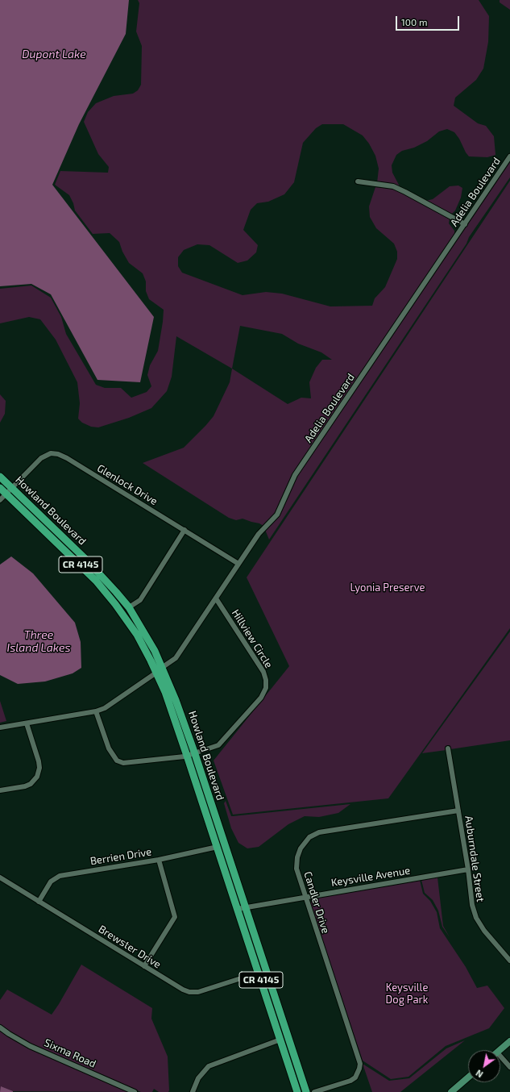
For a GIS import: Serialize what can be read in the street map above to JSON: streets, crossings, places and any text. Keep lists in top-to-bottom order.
{
  "streets": {
    "main road": ["Howland Boulevard", "CR 4145"],
    "street": [
      "Adelia Boulevard",
      "Glenlock Drive",
      "Hillview Circle",
      "Berrien Drive",
      "Auburndale Street",
      "Keysville Avenue",
      "Candler Drive",
      "Brewster Drive",
      "Sixma Road"
    ]
  },
  "crossings": [
    ["Adelia Boulevard", "Glenlock Drive"],
    ["Adelia Boulevard", "Howland Boulevard"],
    ["Adelia Boulevard", "Hillview Circle"],
    ["Glenlock Drive", "Howland Boulevard"],
    ["Howland Boulevard", "Hillview Circle"],
    ["Howland Boulevard", "Berrien Drive"],
    ["Howland Boulevard", "Keysville Avenue"],
    ["Howland Boulevard", "Brewster Drive"],
    ["Berrien Drive", "Brewster Drive"],
    ["Auburndale Street", "Keysville Avenue"],
    ["Auburndale Street", "Candler Drive"],
    ["Keysville Avenue", "Candler Drive"]
  ],
  "water": ["Dupont Lake", "Three Island Lakes"],
  "parks": ["Lyonia Preserve", "Keysville Dog Park"],
  "scale_bar": "100 m",
  "north": "bottom left"
}
